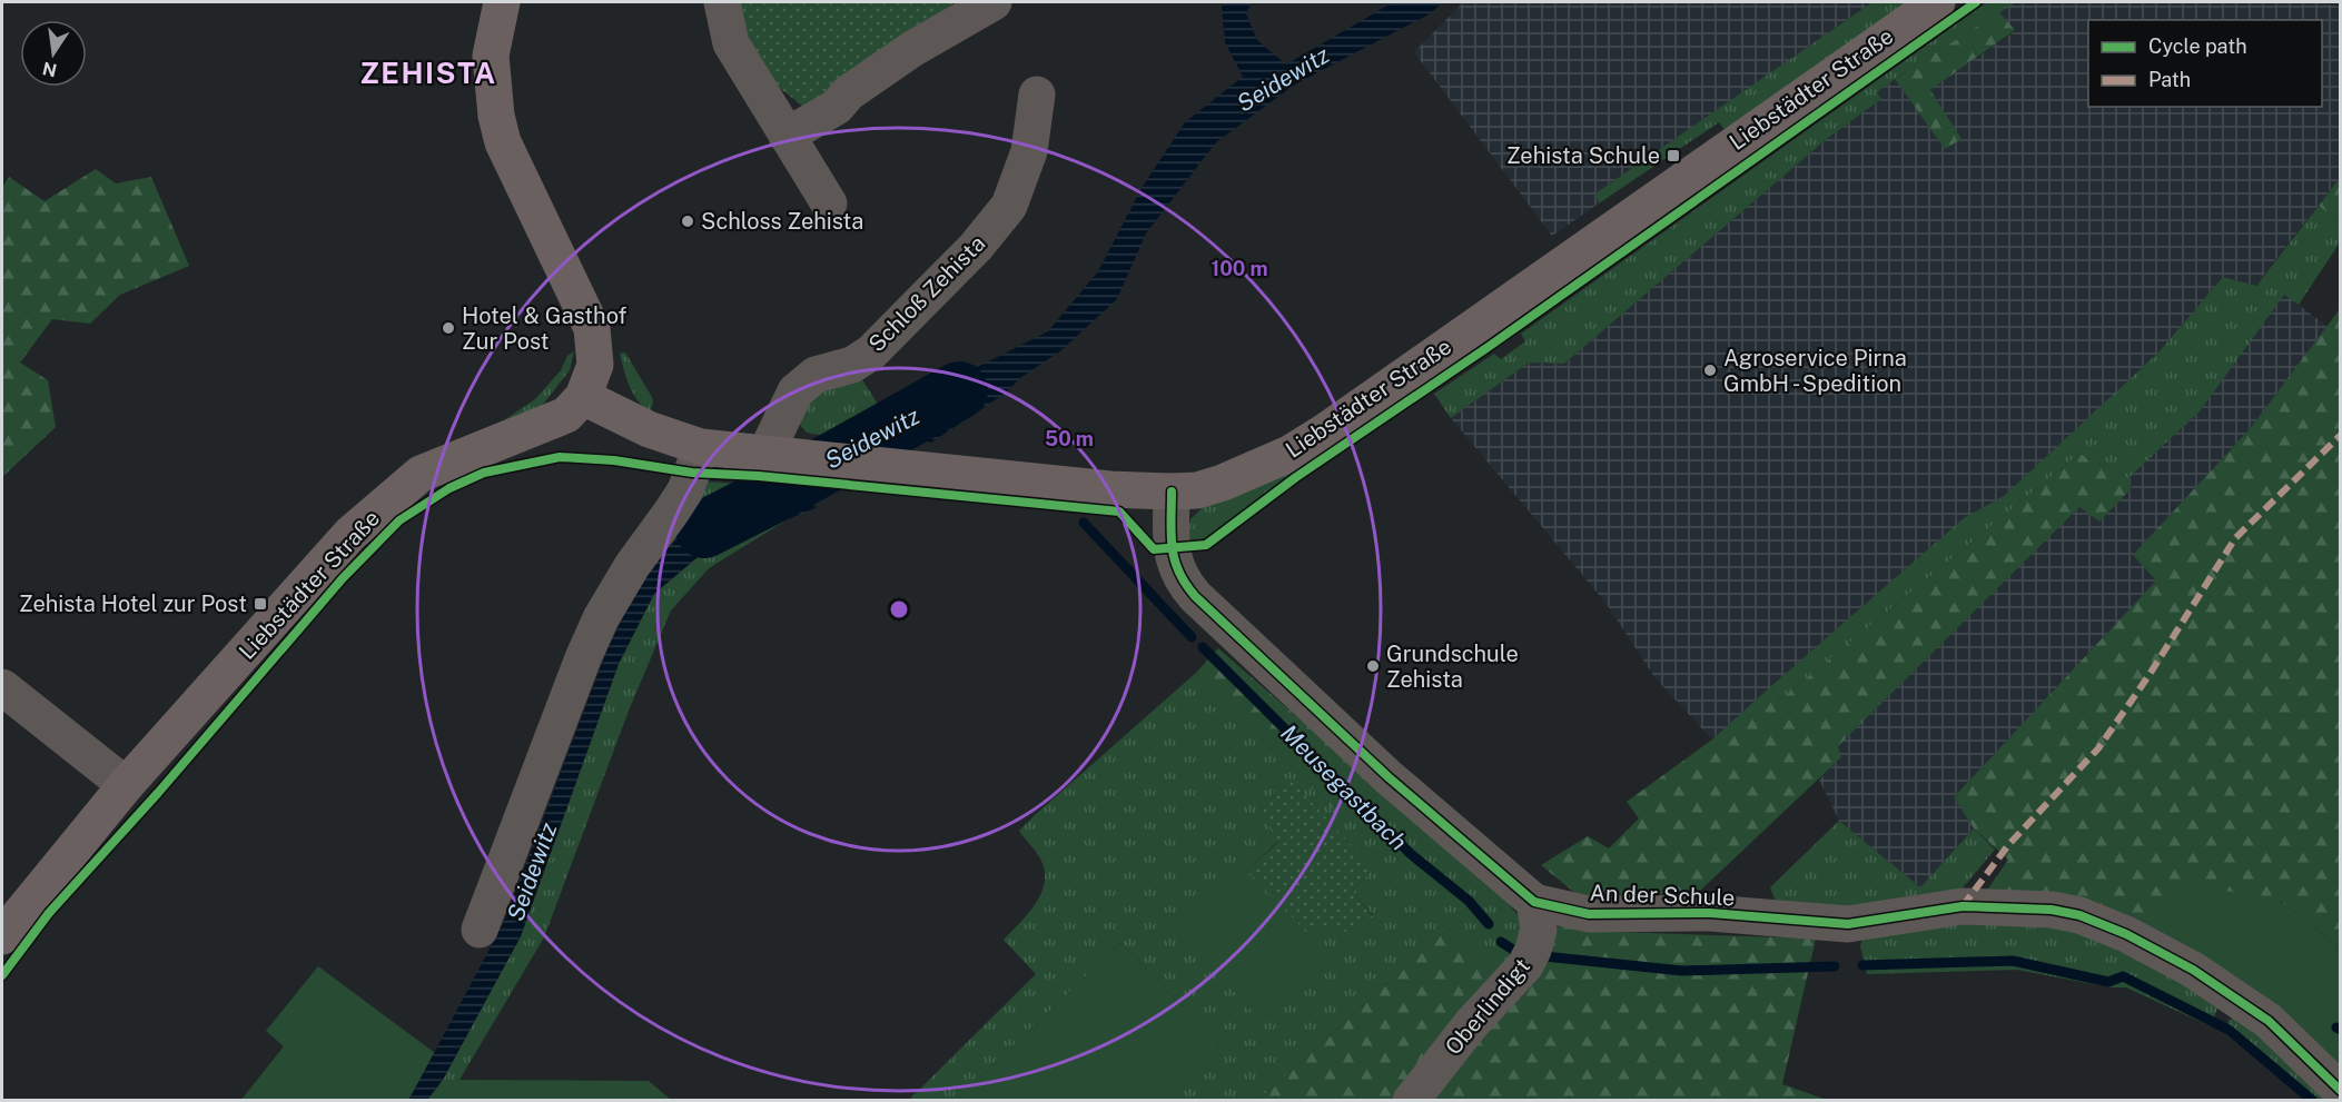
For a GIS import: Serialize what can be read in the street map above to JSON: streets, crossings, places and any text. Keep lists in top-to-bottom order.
{
  "streets": {
    "main road": ["Liebstädter Straße"],
    "street": ["Schloß Zehista", "An der Schule", "Oberlindigt"]
  },
  "crossings": [
    ["Liebstädter Straße", "Schloß Zehista"],
    ["Liebstädter Straße", "An der Schule"],
    ["An der Schule", "Oberlindigt"]
  ],
  "districts": ["ZEHISTA"],
  "water": ["Seidewitz", "Meusegastbach"],
  "places": {
    "transit": ["Zehista Schule", "Zehista Hotel zur Post"],
    "other": [
      "Schloss Zehista",
      "Hotel & Gasthof Zur Post",
      "Agroservice Pirna GmbH - Spedition",
      "Grundschule Zehista"
    ]
  },
  "legend": ["Cycle path", "Path"],
  "north": "bottom",
  "rings": ["100 m", "50 m"]
}
